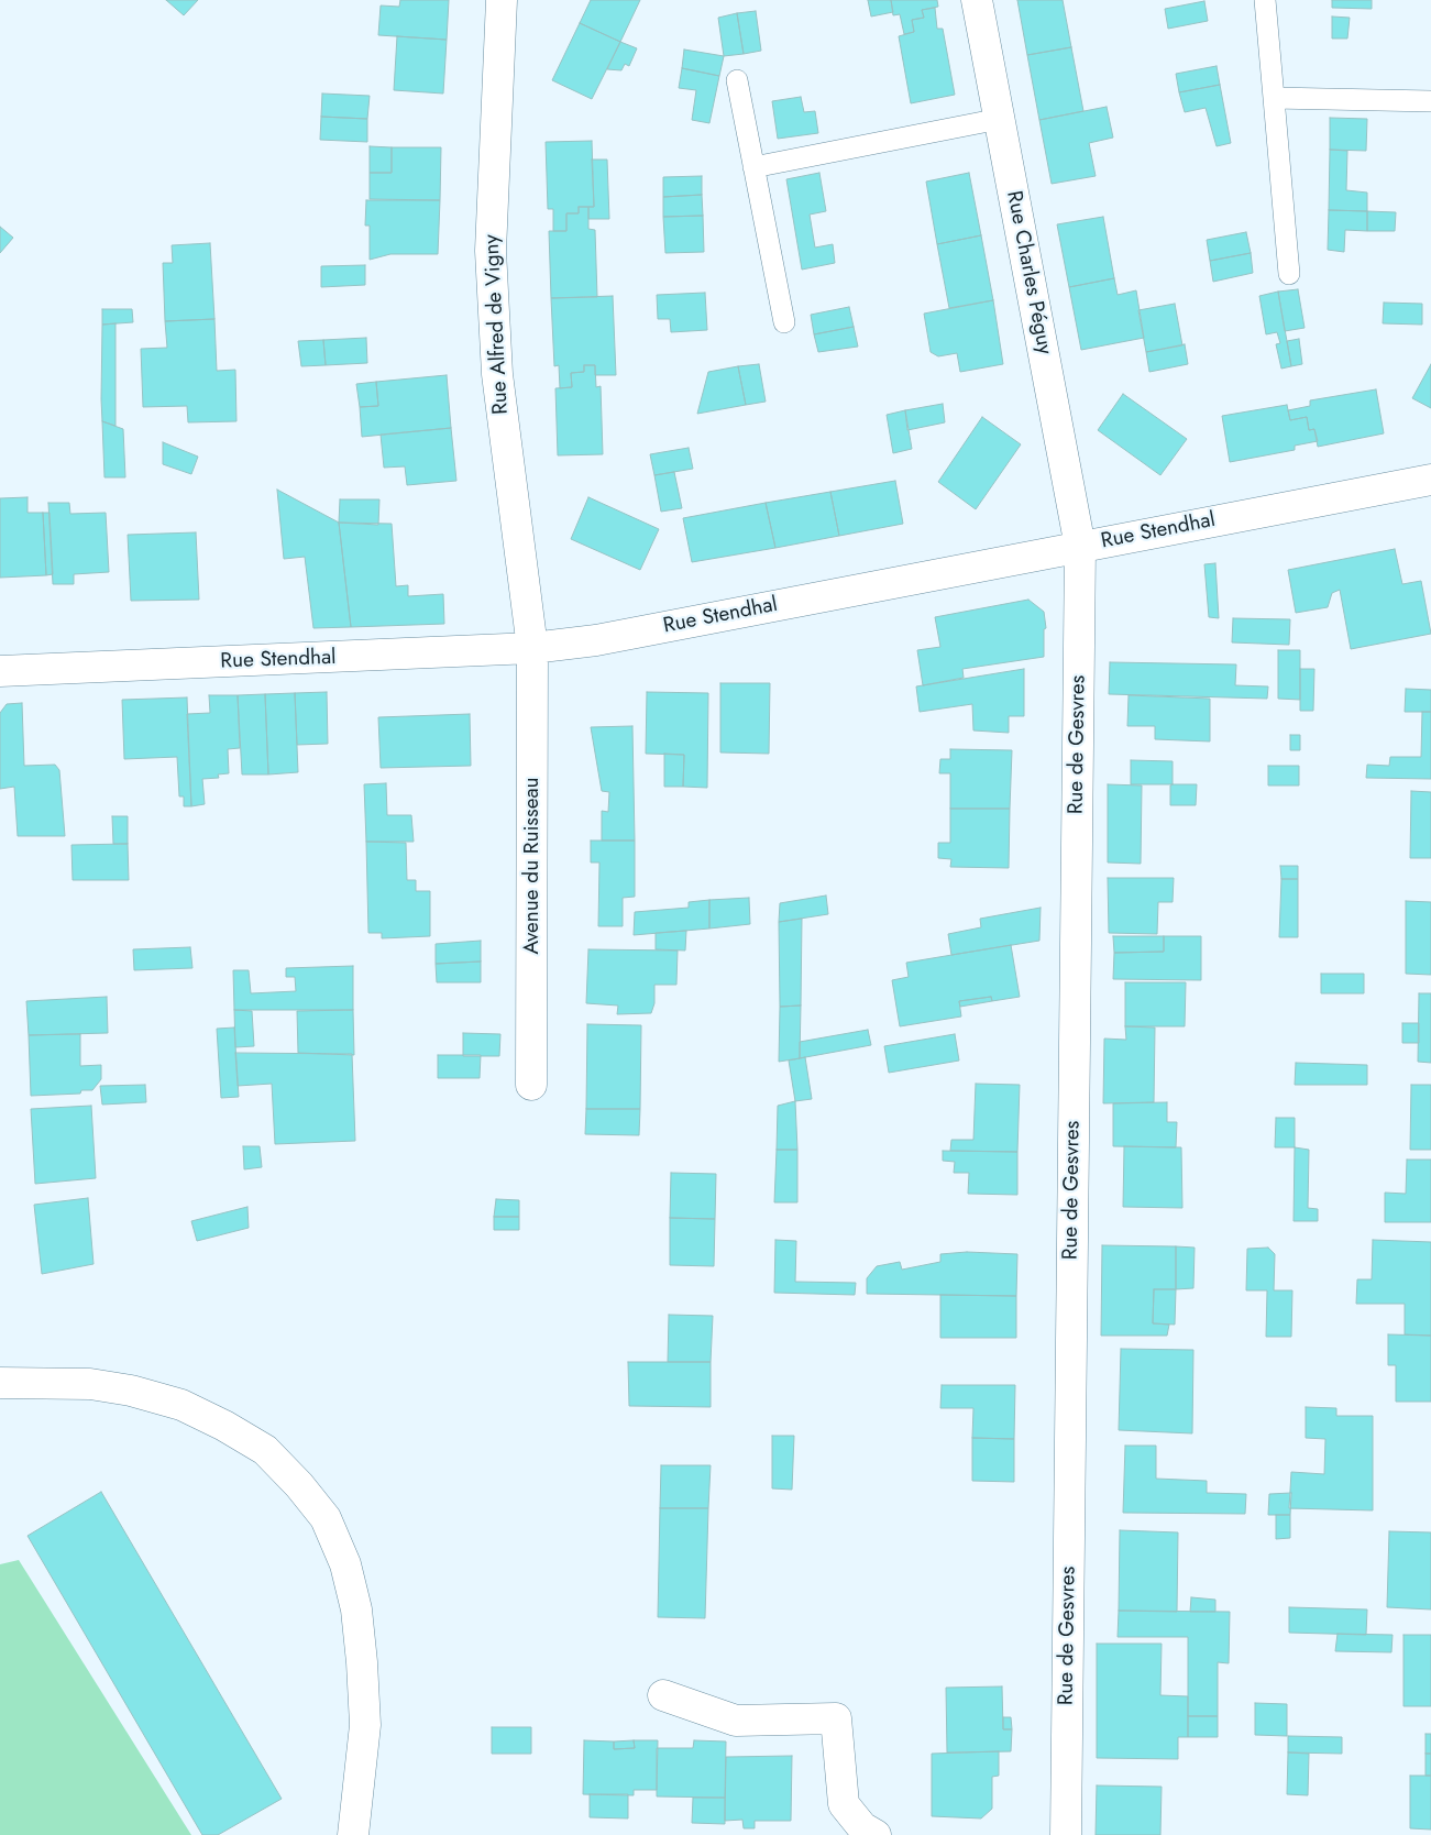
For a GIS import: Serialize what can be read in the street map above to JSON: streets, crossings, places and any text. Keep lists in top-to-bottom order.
{
  "streets": {
    "street": [
      "Rue Charles Péguy",
      "Rue Alfred de Vigny",
      "Rue Stendhal",
      "Rue de Gesvres",
      "Avenue du Ruisseau"
    ]
  },
  "crossings": [
    ["Rue Charles Péguy", "Rue Stendhal"],
    ["Rue Charles Péguy", "Rue de Gesvres"],
    ["Rue Alfred de Vigny", "Rue Stendhal"],
    ["Rue Alfred de Vigny", "Avenue du Ruisseau"],
    ["Rue Stendhal", "Rue de Gesvres"],
    ["Rue Stendhal", "Avenue du Ruisseau"]
  ]
}
